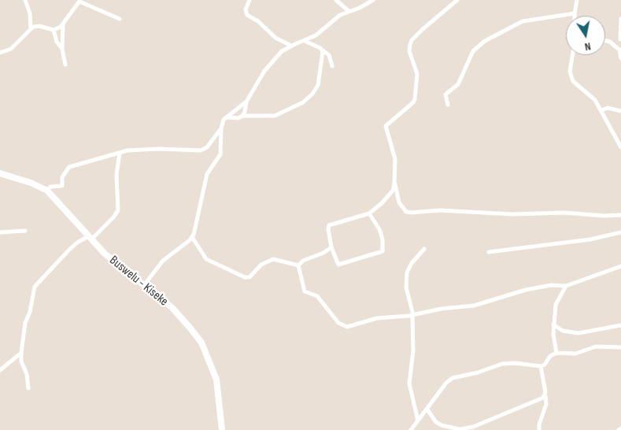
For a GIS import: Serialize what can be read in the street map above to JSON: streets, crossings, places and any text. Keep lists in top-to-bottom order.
{
  "streets": {
    "main road": ["Buswelu - Kiseke"]
  },
  "north": "bottom"
}
